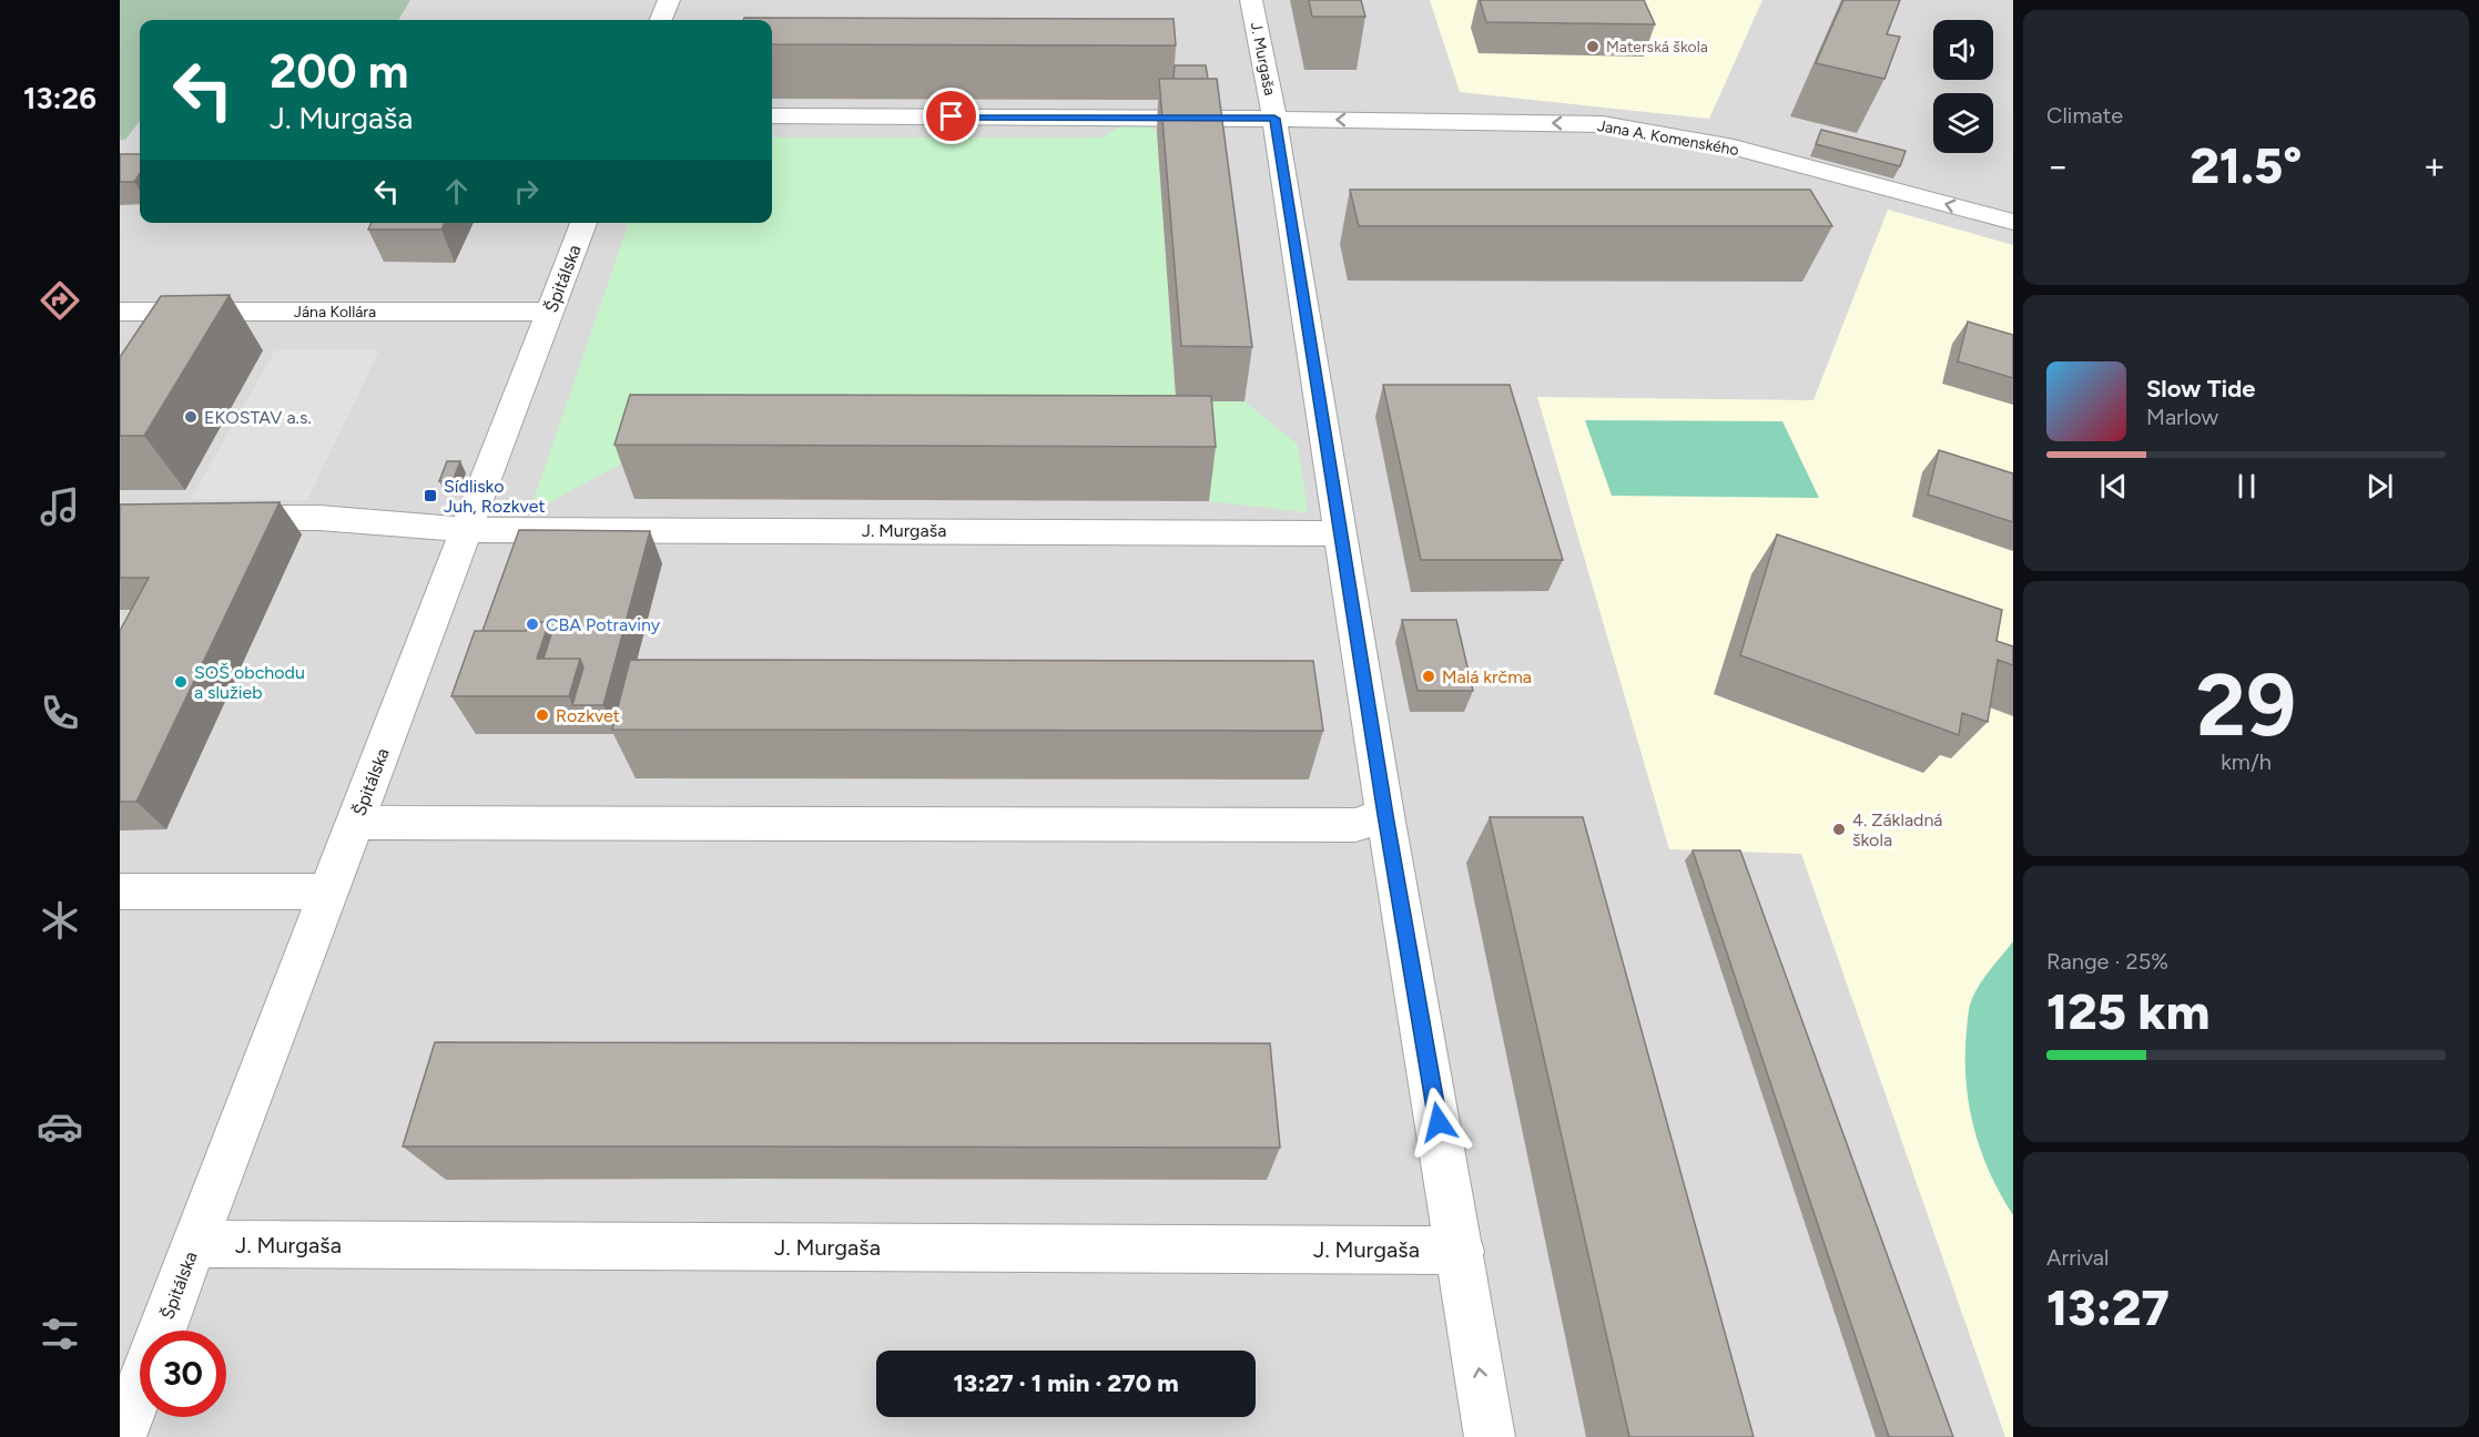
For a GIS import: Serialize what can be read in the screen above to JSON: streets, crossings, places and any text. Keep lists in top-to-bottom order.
{
  "streets": {
    "street": [
      "J. Murgaša",
      "Jana A. Komenského",
      "Špitálska",
      "Jána Kollára"
    ]
  },
  "crossings": [
    ["J. Murgaša", "Jana A. Komenského"],
    ["J. Murgaša", "Špitálska"],
    ["Špitálska", "Jána Kollára"]
  ],
  "one_way": ["Jana A. Komenského"],
  "places": {
    "other": [
      "Materská škola",
      "EKOSTAV a.s.",
      "CBA Potraviny",
      "Malá krčma",
      "SOŠ obchodu a služieb",
      "Rozkvet",
      "4. Základná škola"
    ],
    "transit": ["Sídlisko Juh, Rozkvet"]
  },
  "page": {
    "tabs": "13:26",
    "tile": [
      "Climate",
      ["29", "km/h"],
      ["Range · 25%", "125 km"],
      ["Arrival", "13:27"]
    ],
    "turn": ["200 m", "J. Murgaša"],
    "heat": ["−", "21.5°", "+"],
    "song": ["Slow Tide", "Marlow"],
    "limit": "30",
    "trip": "13:27 · 1 min · 270 m"
  }
}
